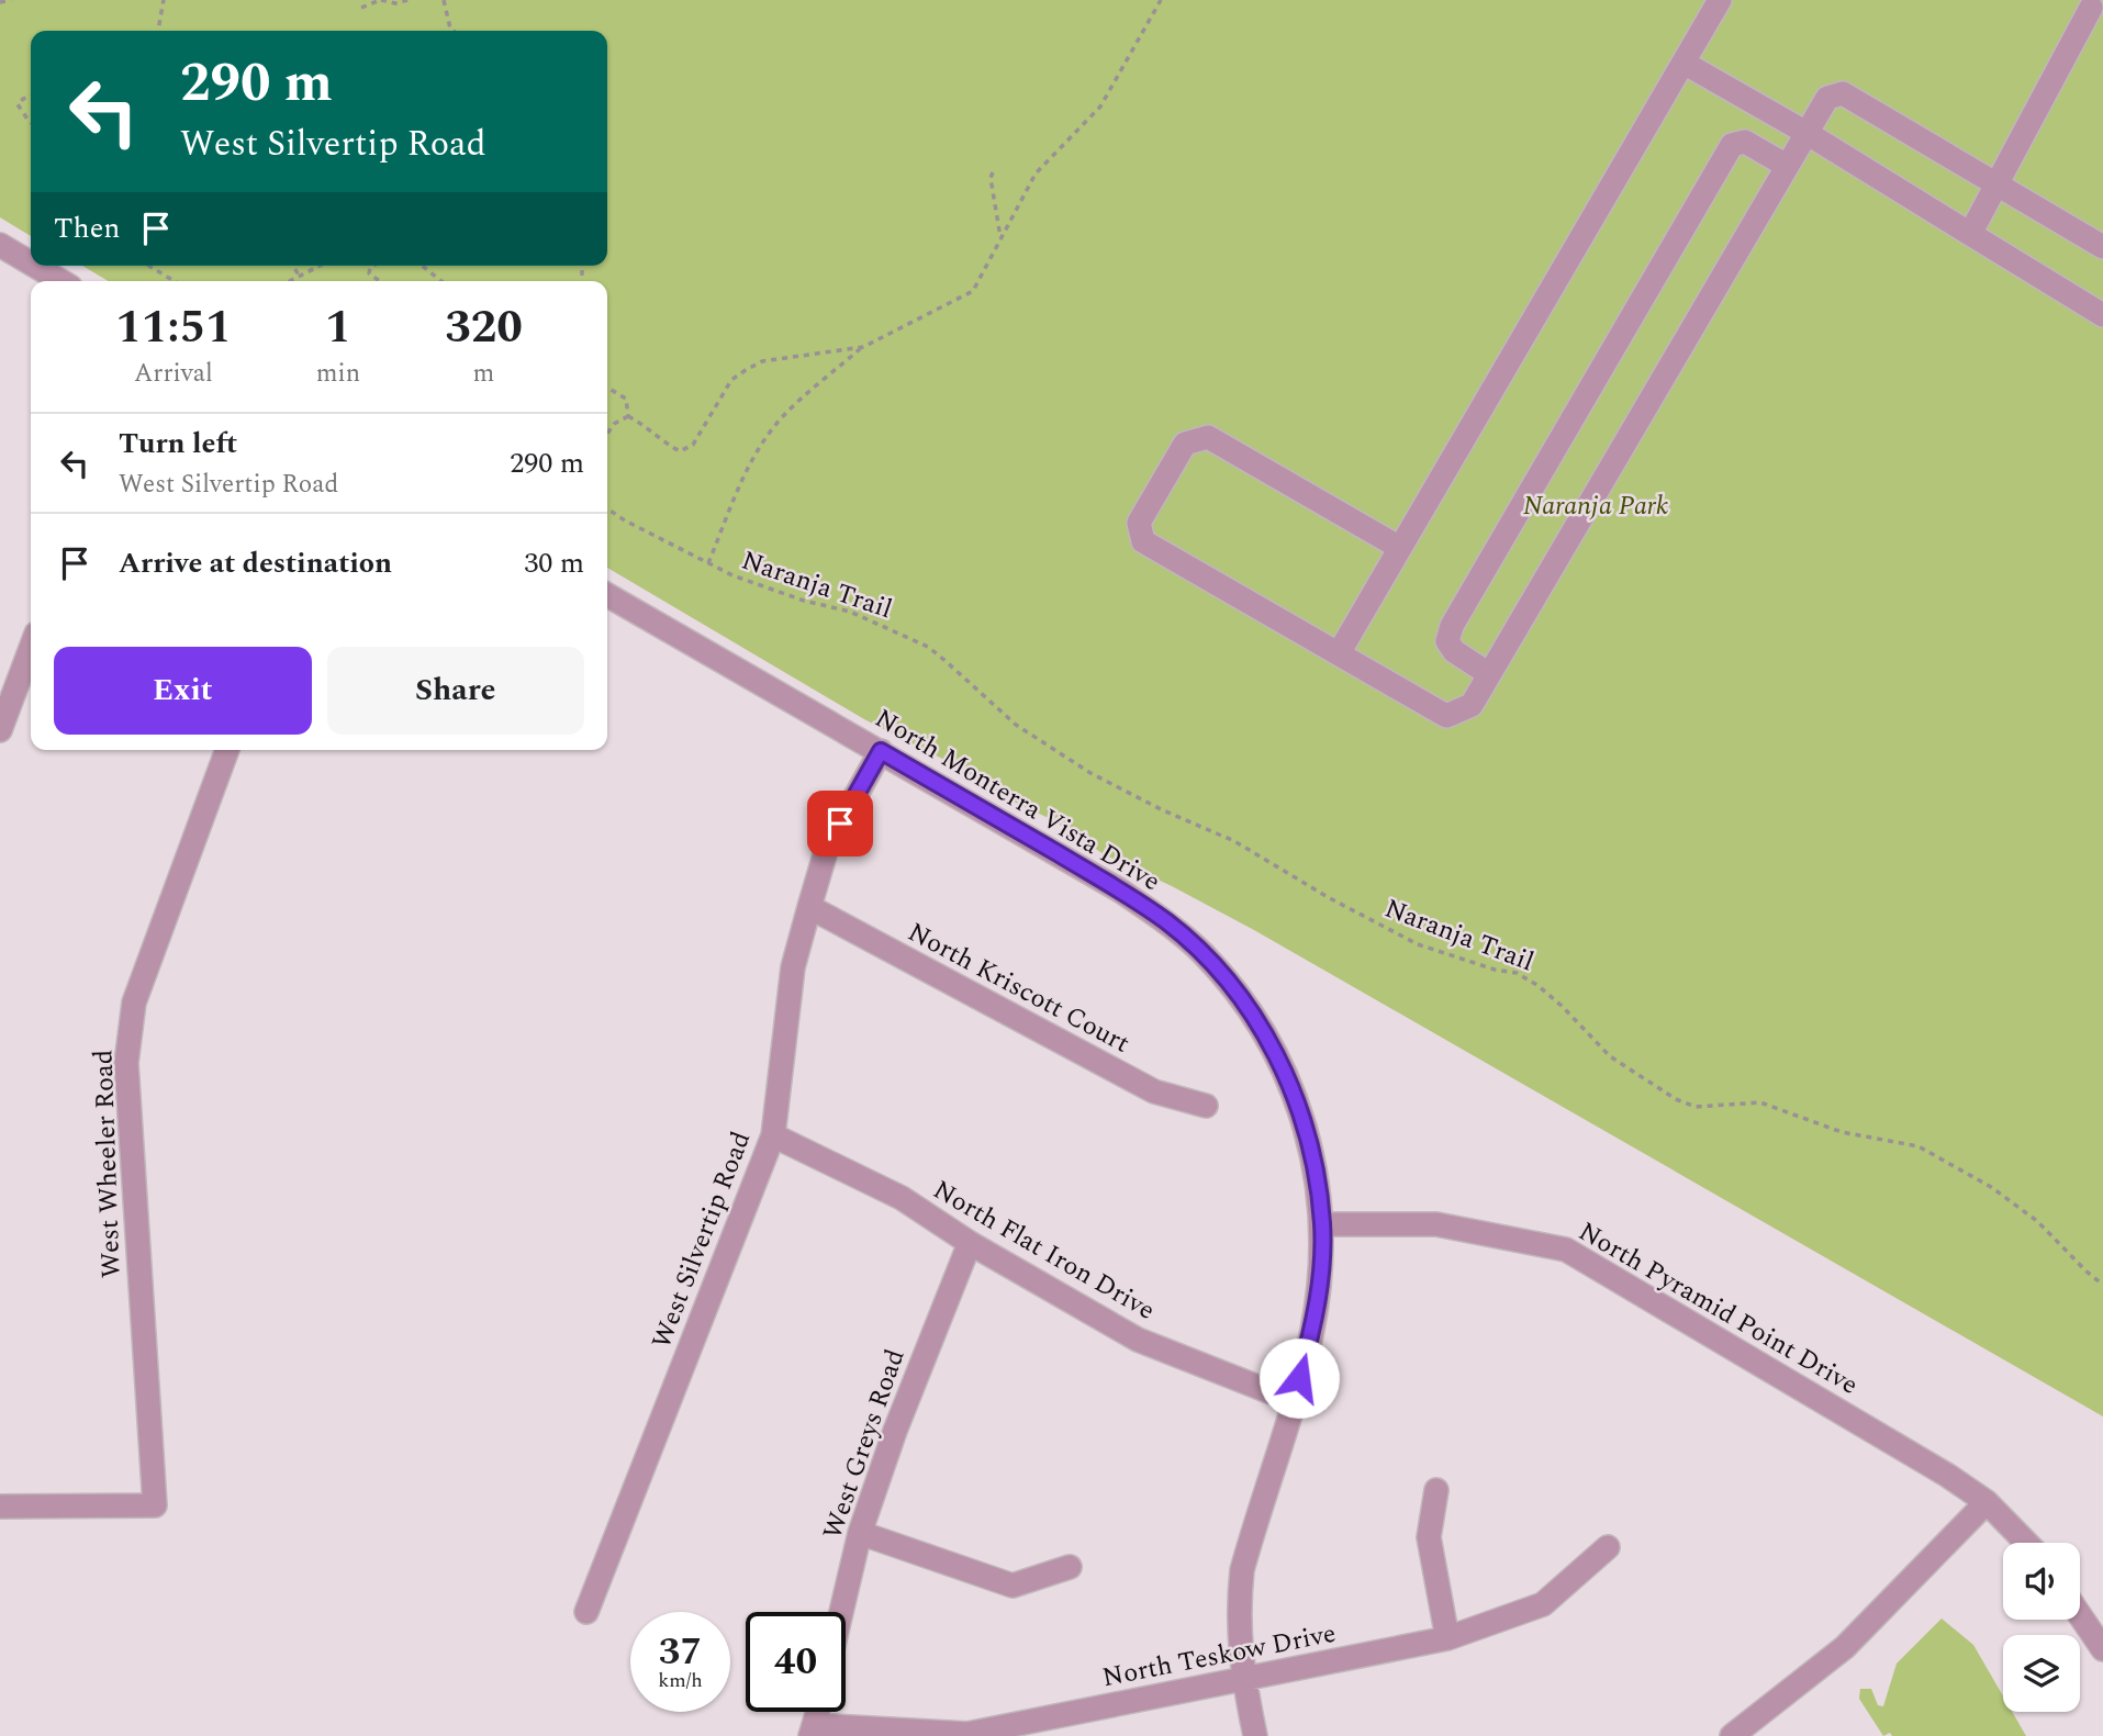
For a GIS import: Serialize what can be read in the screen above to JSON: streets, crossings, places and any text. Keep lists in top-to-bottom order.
{
  "streets": {
    "street": [
      "North Monterra Vista Drive",
      "North Kriscott Court",
      "West Wheeler Road",
      "West Silvertip Road",
      "North Flat Iron Drive",
      "North Pyramid Point Drive",
      "West Greys Road",
      "North Teskow Drive"
    ],
    "path": ["Naranja Trail"]
  },
  "crossings": [
    ["North Monterra Vista Drive", "West Silvertip Road"],
    ["North Monterra Vista Drive", "North Flat Iron Drive"],
    ["North Monterra Vista Drive", "North Pyramid Point Drive"],
    ["North Monterra Vista Drive", "North Teskow Drive"],
    ["North Kriscott Court", "West Silvertip Road"],
    ["West Silvertip Road", "North Flat Iron Drive"],
    ["North Flat Iron Drive", "West Greys Road"]
  ],
  "parks": ["Naranja Park"],
  "page": {
    "turn": ["290 m", "West Silvertip Road"],
    "then": "Then",
    "eta": [
      "11:51",
      "Arrival",
      "1",
      "min",
      "320",
      "m"
    ],
    "list": [
      {
        "name": "Turn left",
        "note": "West Silvertip Road",
        "value": "290 m"
      },
      {
        "name": "Arrive at destination",
        "value": "30 m"
      }
    ],
    "buttons": ["Exit", "Share"],
    "speed": "37 km/h",
    "limit": "40"
  }
}
